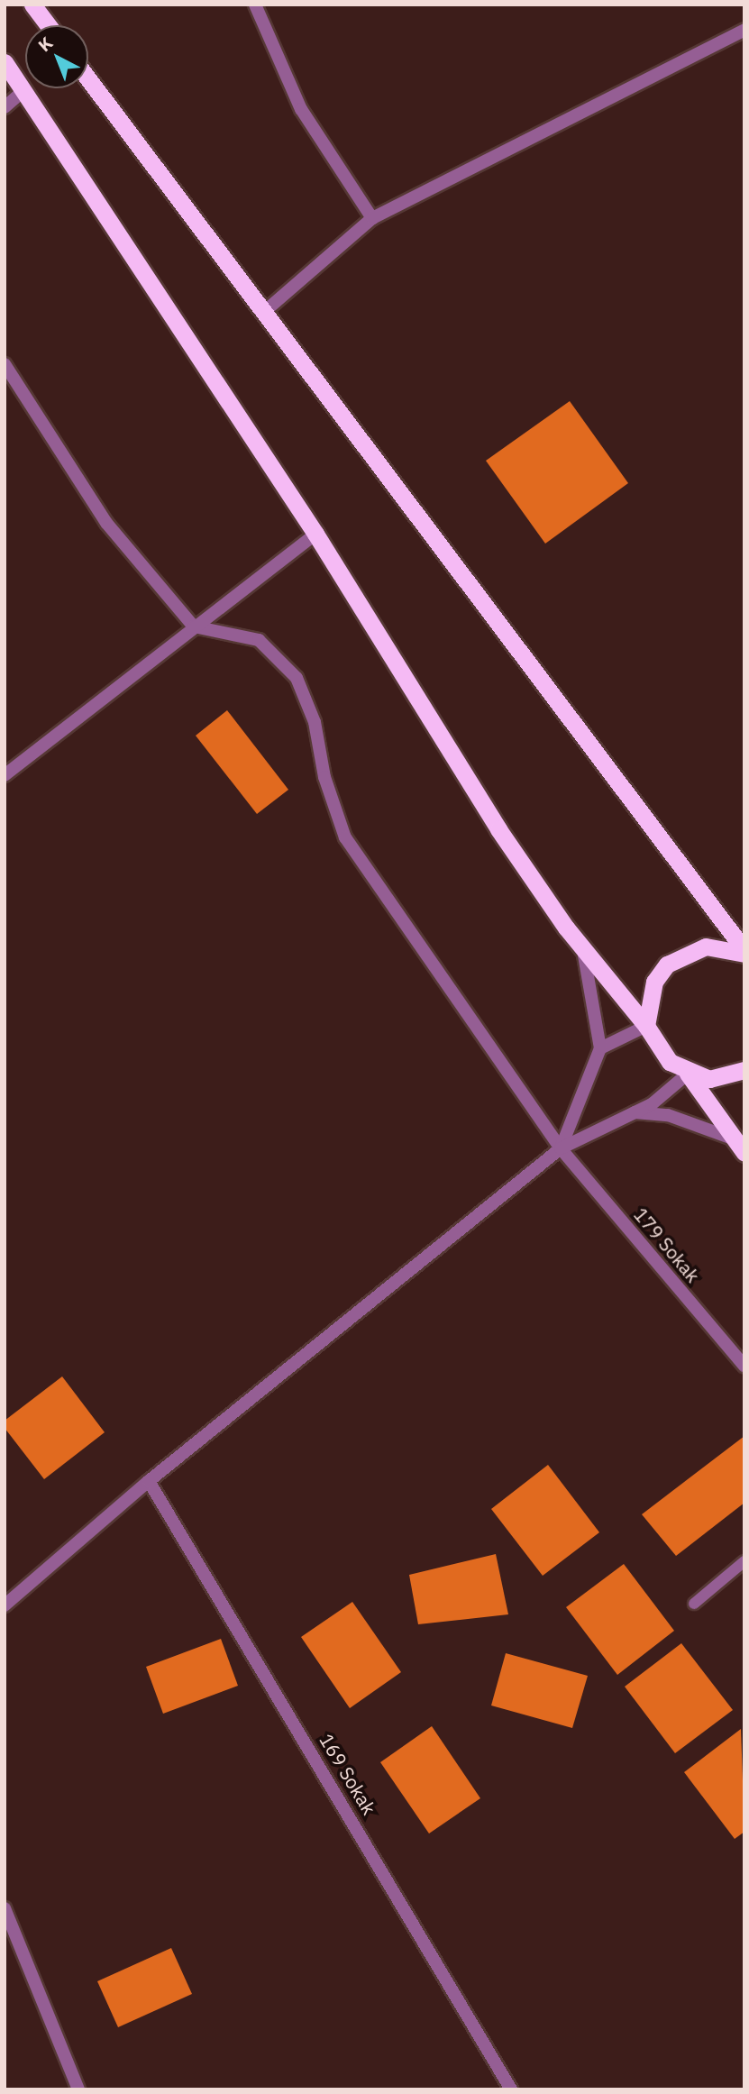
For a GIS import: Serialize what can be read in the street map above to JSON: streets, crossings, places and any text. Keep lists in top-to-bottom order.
{
  "streets": {
    "street": ["179 Sokak", "169 Sokak"]
  },
  "north": "top left"
}
